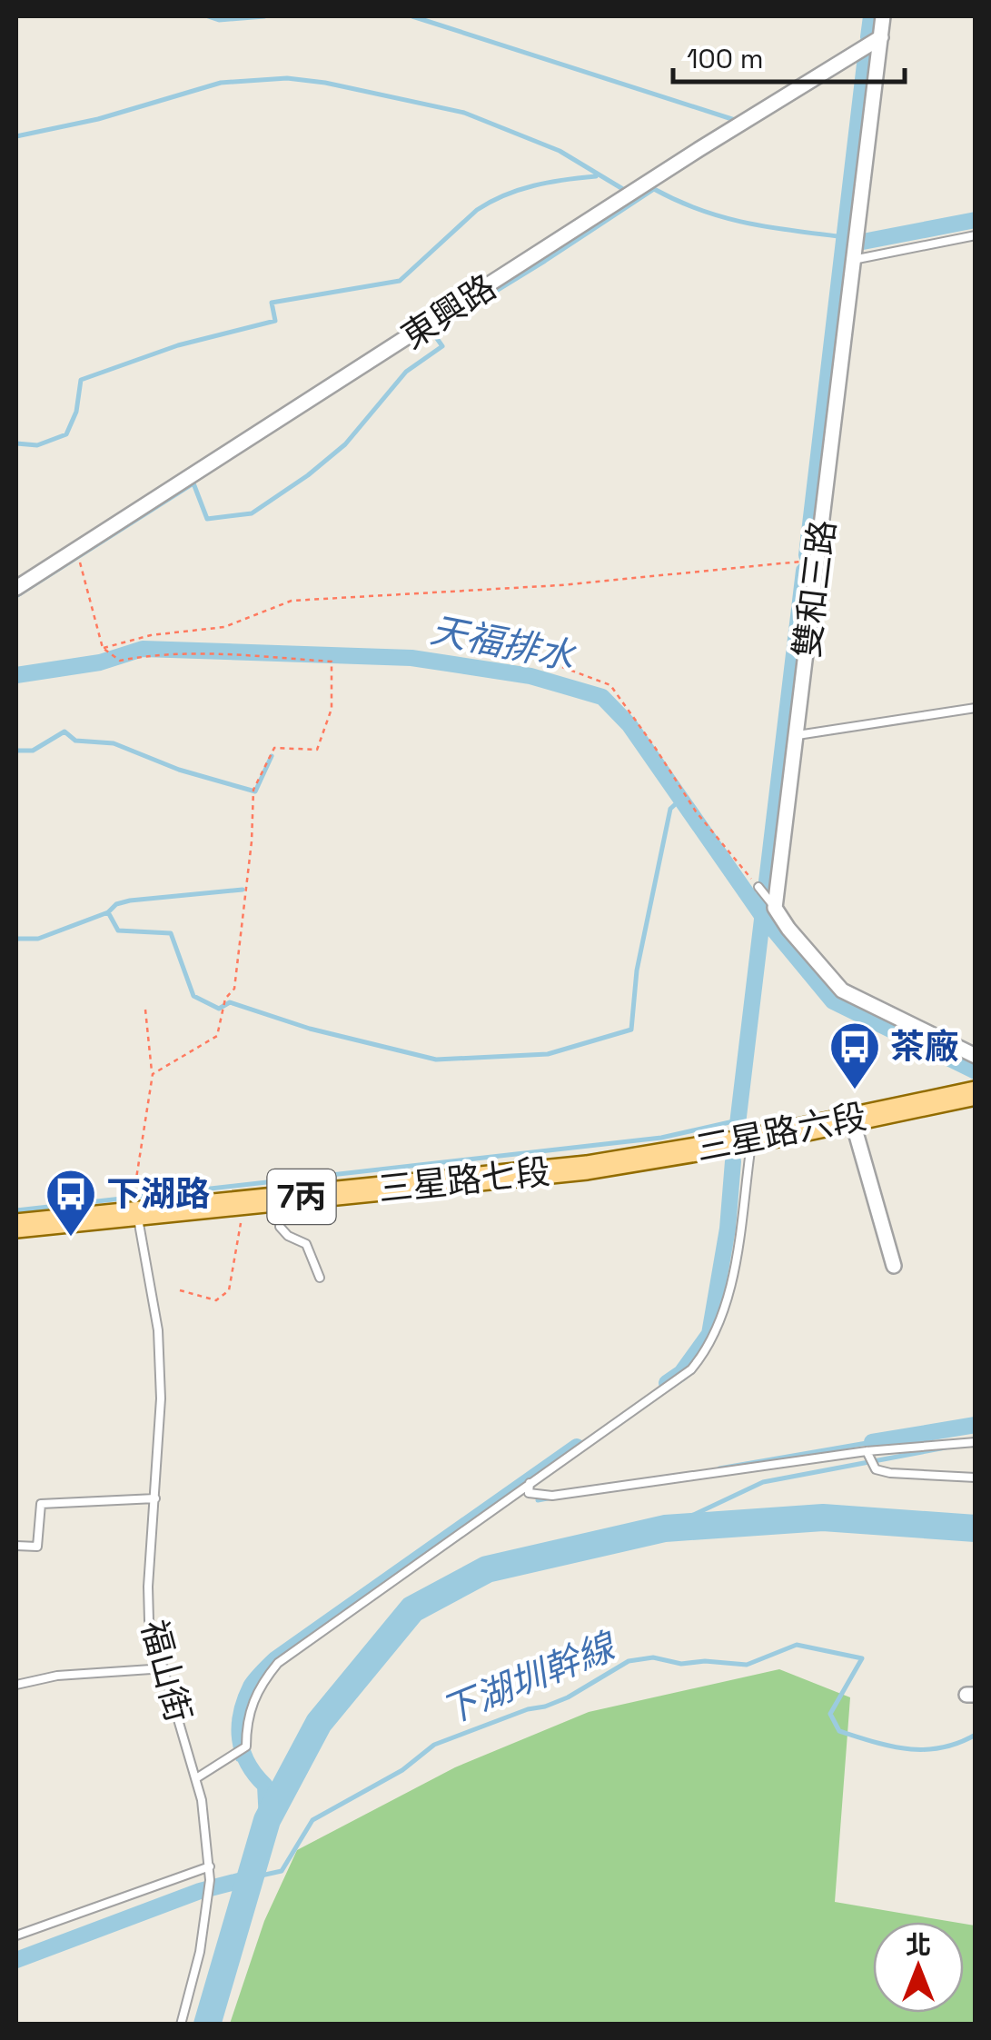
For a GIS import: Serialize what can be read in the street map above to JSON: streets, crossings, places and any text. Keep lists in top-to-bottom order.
{
  "streets": {
    "main road": ["三星路六段", "三星路七段", "7丙"],
    "street": ["東興路", "雙和三路"],
    "lane": ["福山街"]
  },
  "crossings": [
    ["東興路", "雙和三路"],
    ["三星路六段", "三星路七段"],
    ["三星路七段", "福山街"]
  ],
  "water": ["天福排水", "下湖圳幹線"],
  "places": {
    "bus stop": ["茶廠", "下湖路"]
  },
  "scale_bar": "100 m",
  "north": "top"
}
